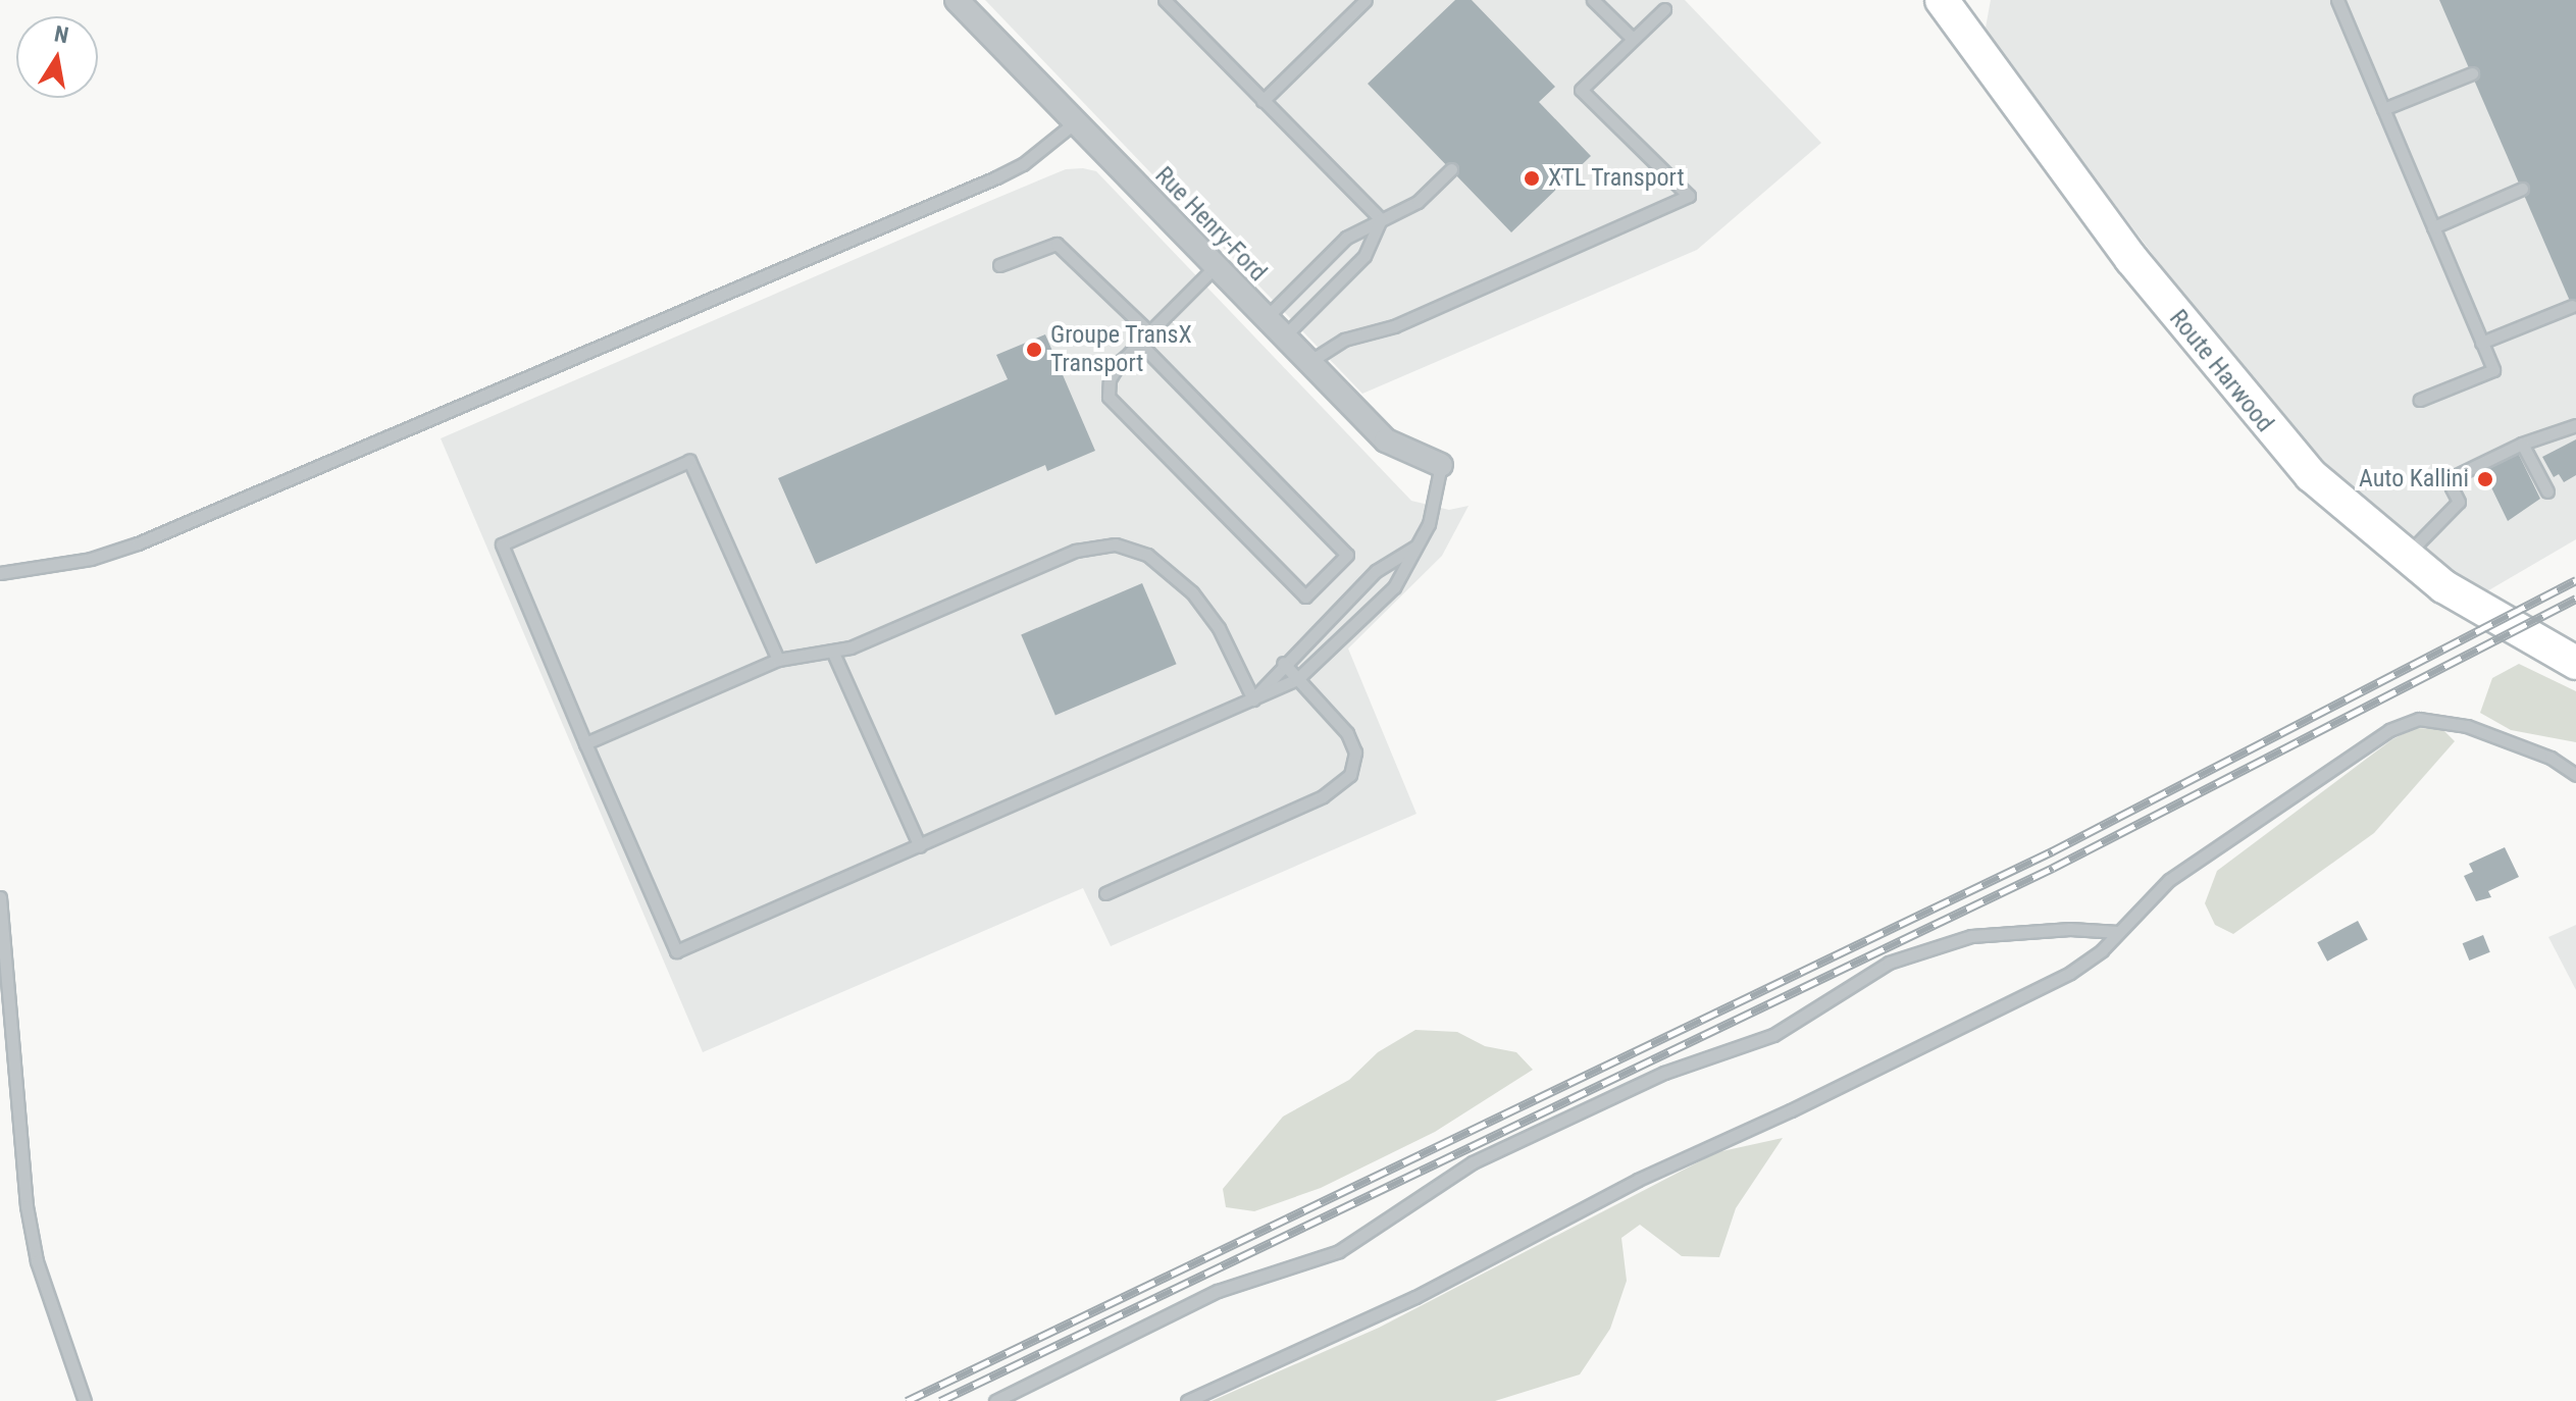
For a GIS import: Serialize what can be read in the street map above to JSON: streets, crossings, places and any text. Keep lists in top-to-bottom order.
{
  "streets": {
    "main road": ["Route Harwood"],
    "street": ["Rue Henry-Ford"]
  },
  "places": ["XTL Transport", "Groupe TransX Transport", "Auto Kallini"],
  "north": "top"
}
